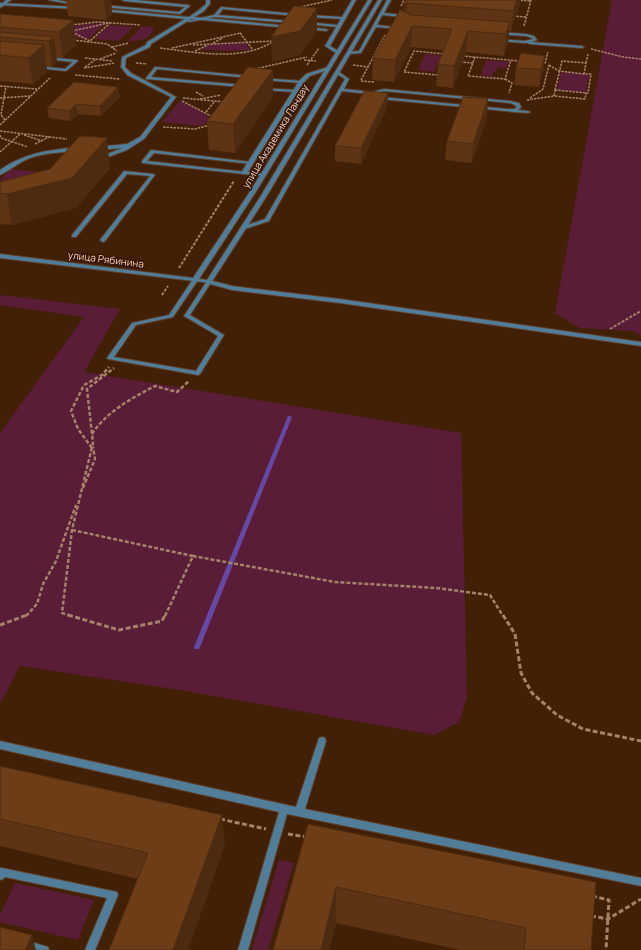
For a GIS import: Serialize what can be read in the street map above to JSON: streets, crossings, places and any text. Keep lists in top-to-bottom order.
{
  "streets": {
    "street": ["улица Академика Ландау", "улица Рябинина"]
  },
  "crossings": [
    ["улица Академика Ландау", "улица Рябинина"]
  ]
}
